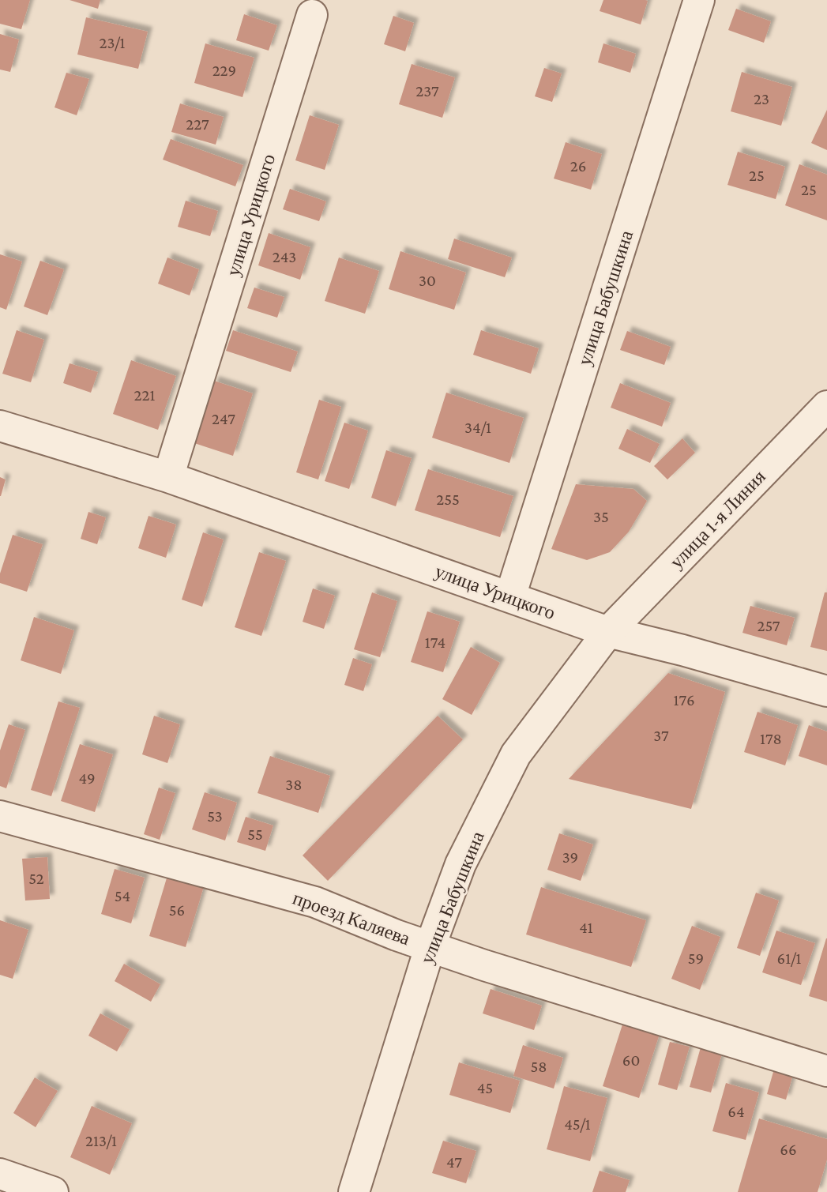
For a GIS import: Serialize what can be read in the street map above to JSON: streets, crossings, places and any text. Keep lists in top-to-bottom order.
{
  "streets": {
    "street": [
      "улица Урицкого",
      "улица Бабушкина",
      "улица 1-я Линия",
      "проезд Каляева"
    ]
  },
  "crossings": [
    ["улица Урицкого", "улица Бабушкина"],
    ["улица Урицкого", "улица 1-я Линия"],
    ["улица Бабушкина", "улица 1-я Линия"],
    ["улица Бабушкина", "проезд Каляева"]
  ],
  "house_numbers": [
    "23/1",
    "229",
    "237",
    "23",
    "227",
    "26",
    "25",
    "25",
    "243",
    "30",
    "221",
    "247",
    "34/1",
    "255",
    "35",
    "257",
    "174",
    "176",
    "37",
    "178",
    "49",
    "38",
    "53",
    "55",
    "39",
    "52",
    "54",
    "56",
    "41",
    "59",
    "61/1",
    "60",
    "58",
    "45",
    "64",
    "45/1",
    "213/1",
    "66",
    "47"
  ]
}
